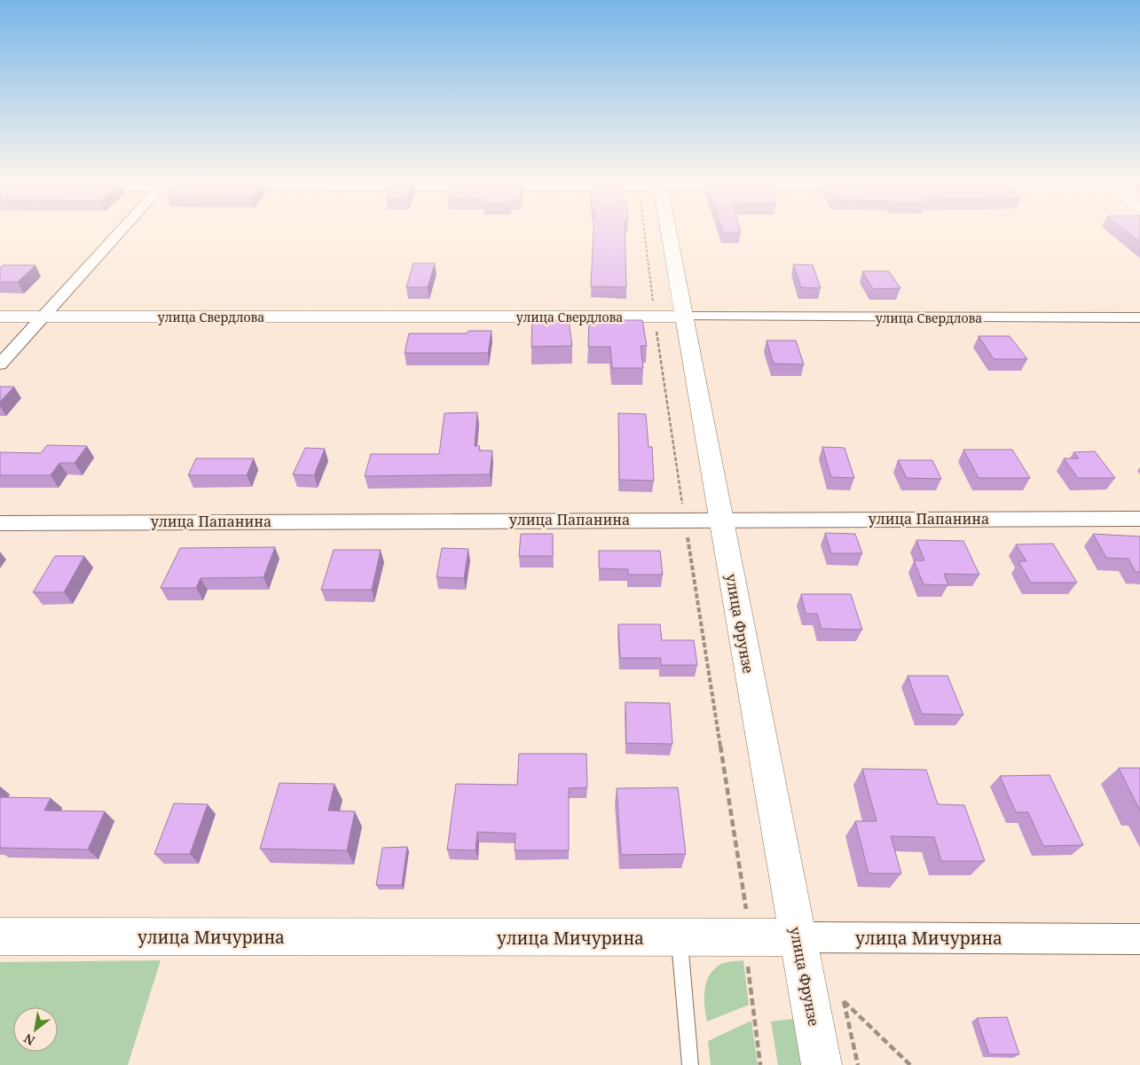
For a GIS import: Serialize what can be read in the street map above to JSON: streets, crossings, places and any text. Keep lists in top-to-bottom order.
{
  "streets": {
    "street": [
      "улица Свердлова",
      "улица Папанина",
      "улица Фрунзе",
      "улица Мичурина"
    ]
  },
  "crossings": [
    ["улица Свердлова", "улица Фрунзе"],
    ["улица Папанина", "улица Фрунзе"],
    ["улица Фрунзе", "улица Мичурина"]
  ],
  "north": "bottom left"
}
